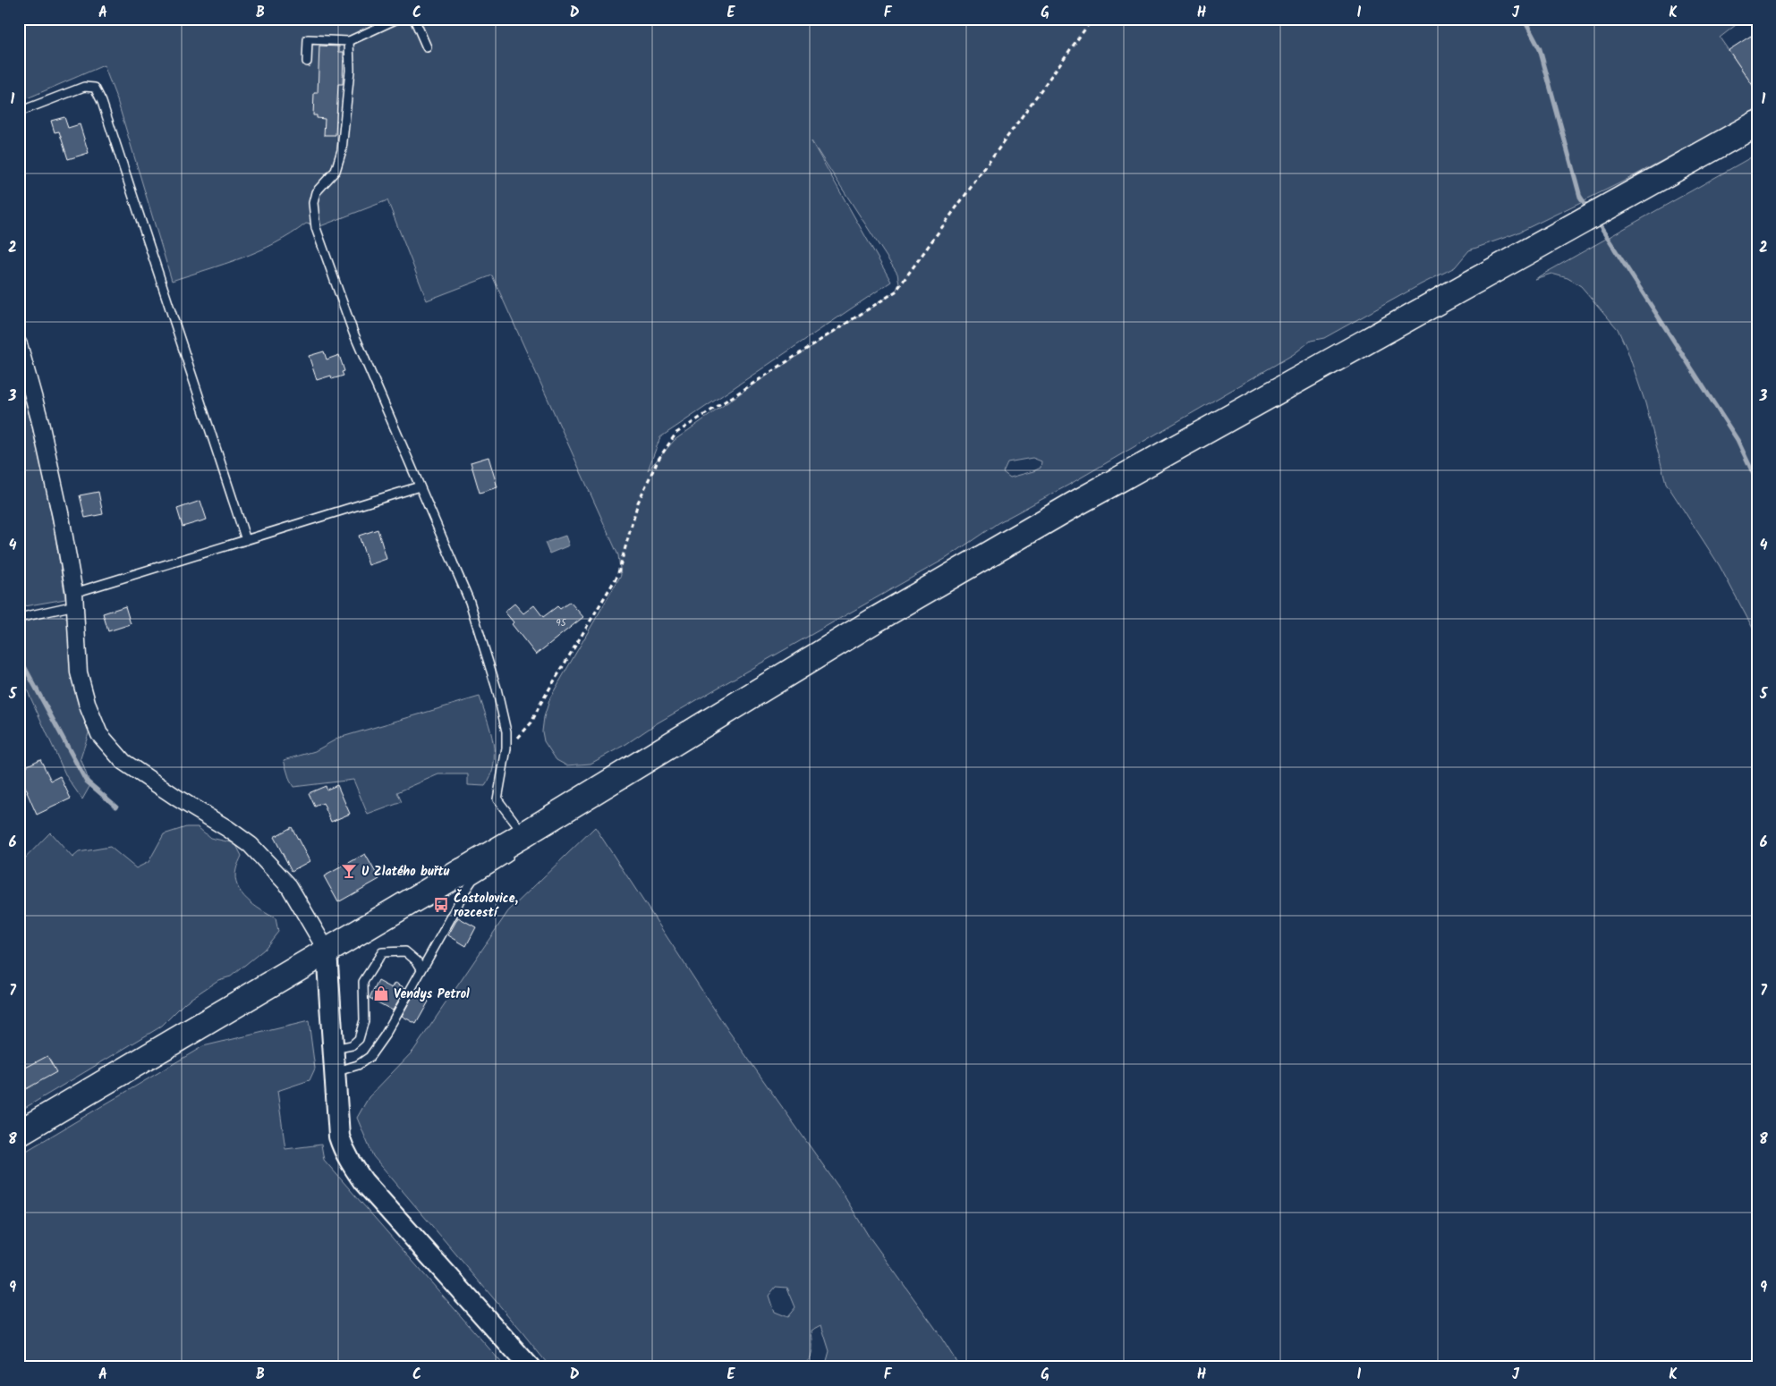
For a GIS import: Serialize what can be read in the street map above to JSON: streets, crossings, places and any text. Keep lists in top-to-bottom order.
{
  "places": {
    "bar": ["U Zlatého buřtu"],
    "bus stop": ["Častolovice, rozcestí"],
    "shop": ["Vendys Petrol"]
  },
  "house_numbers": ["95"],
  "grid": {
    "columns": [
      "A",
      "B",
      "C",
      "D",
      "E",
      "F",
      "G",
      "H",
      "I",
      "J",
      "K"
    ],
    "rows": [
      "1",
      "2",
      "3",
      "4",
      "5",
      "6",
      "7",
      "8",
      "9"
    ]
  }
}
